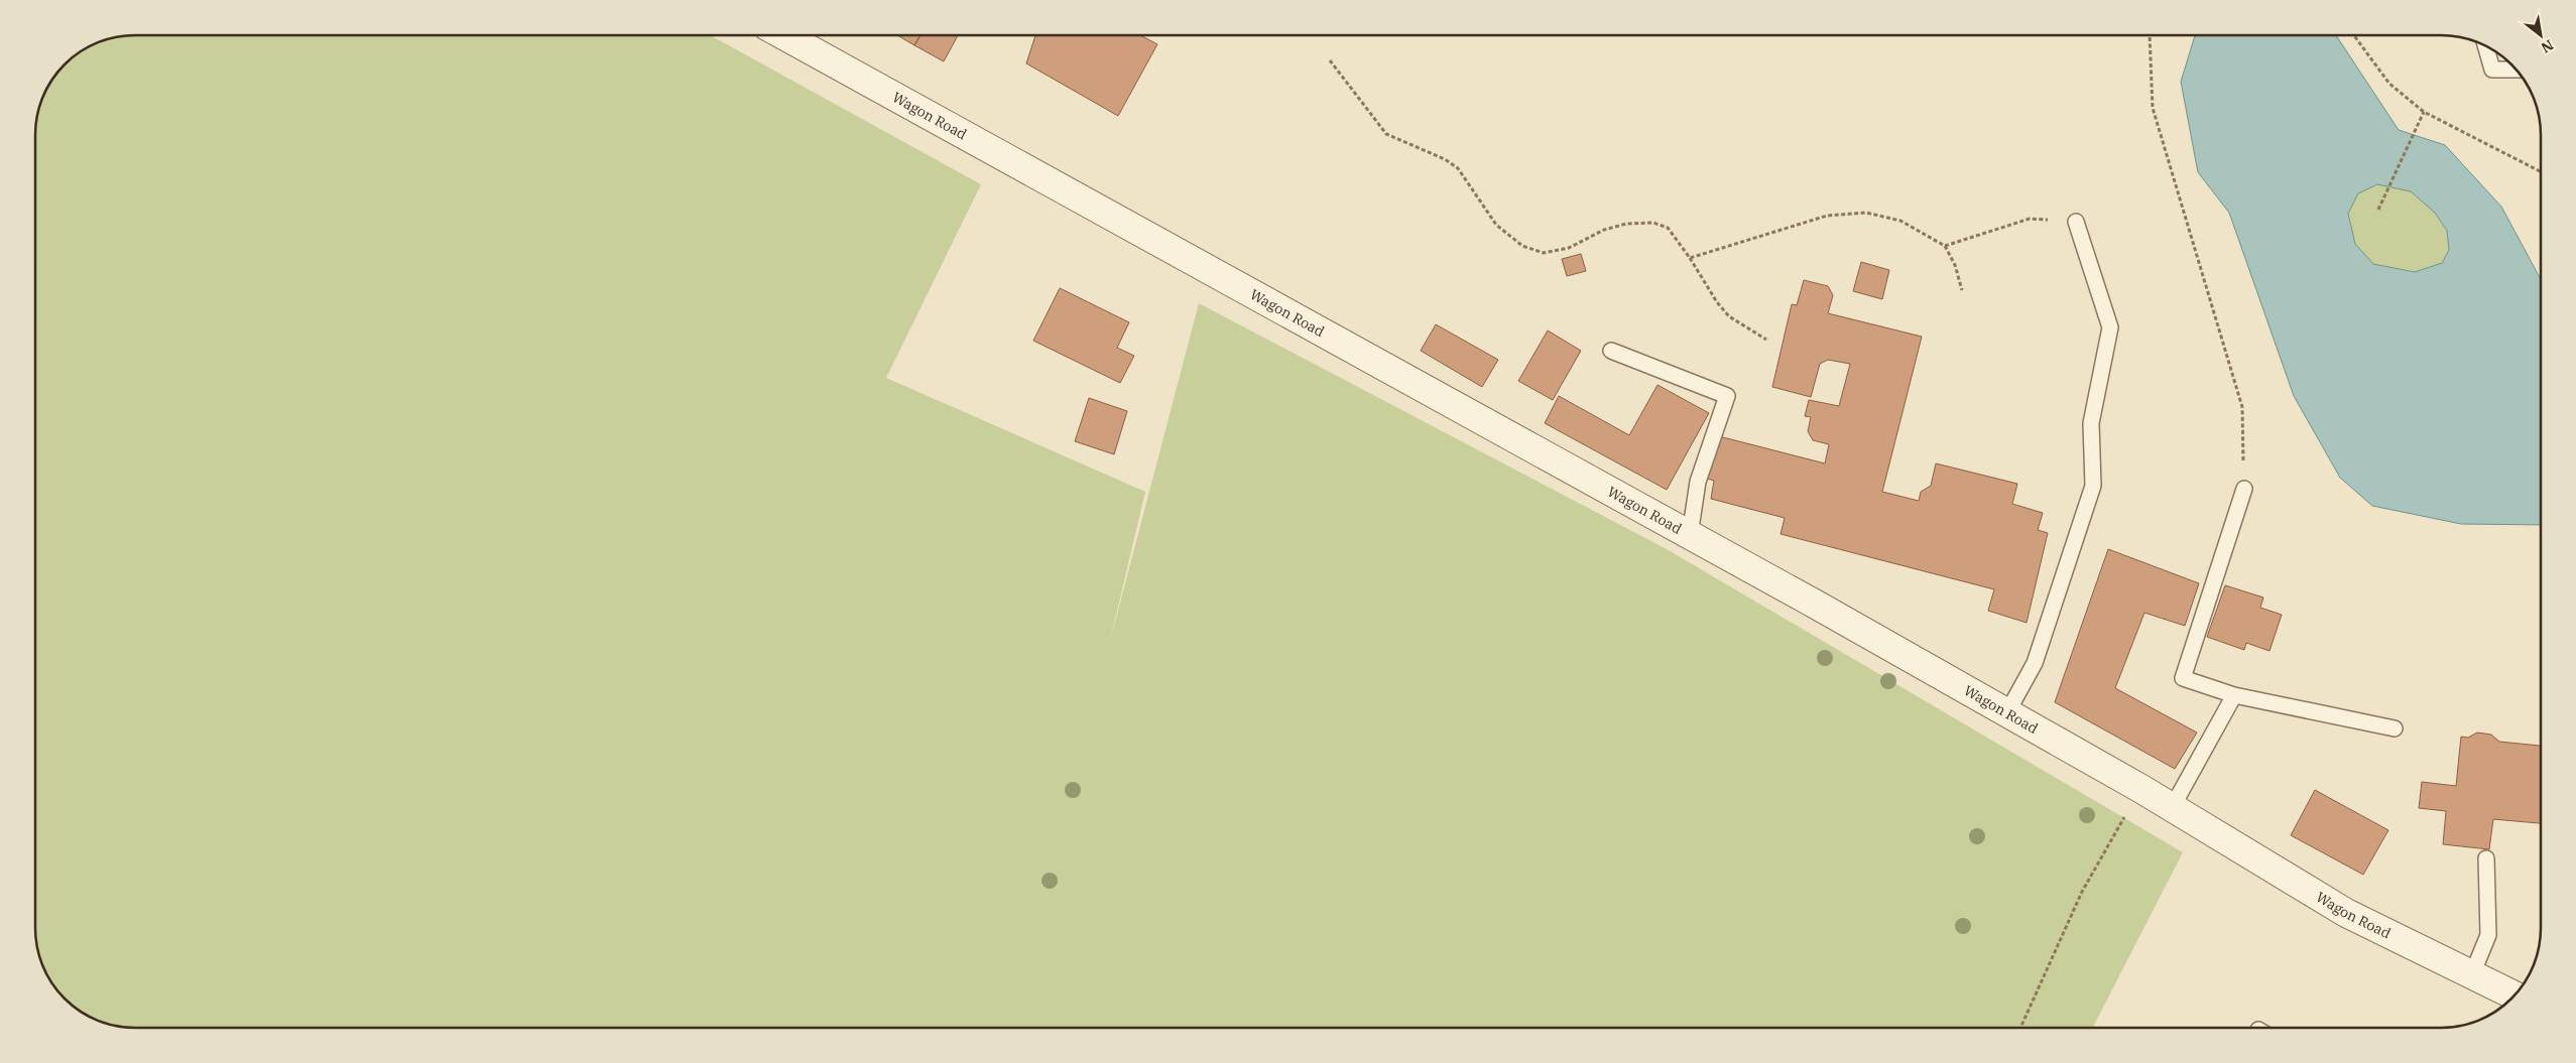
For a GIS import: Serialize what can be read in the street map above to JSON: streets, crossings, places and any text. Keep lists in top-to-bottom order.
{
  "streets": {
    "street": ["Wagon Road"]
  },
  "north": "bottom right"
}
